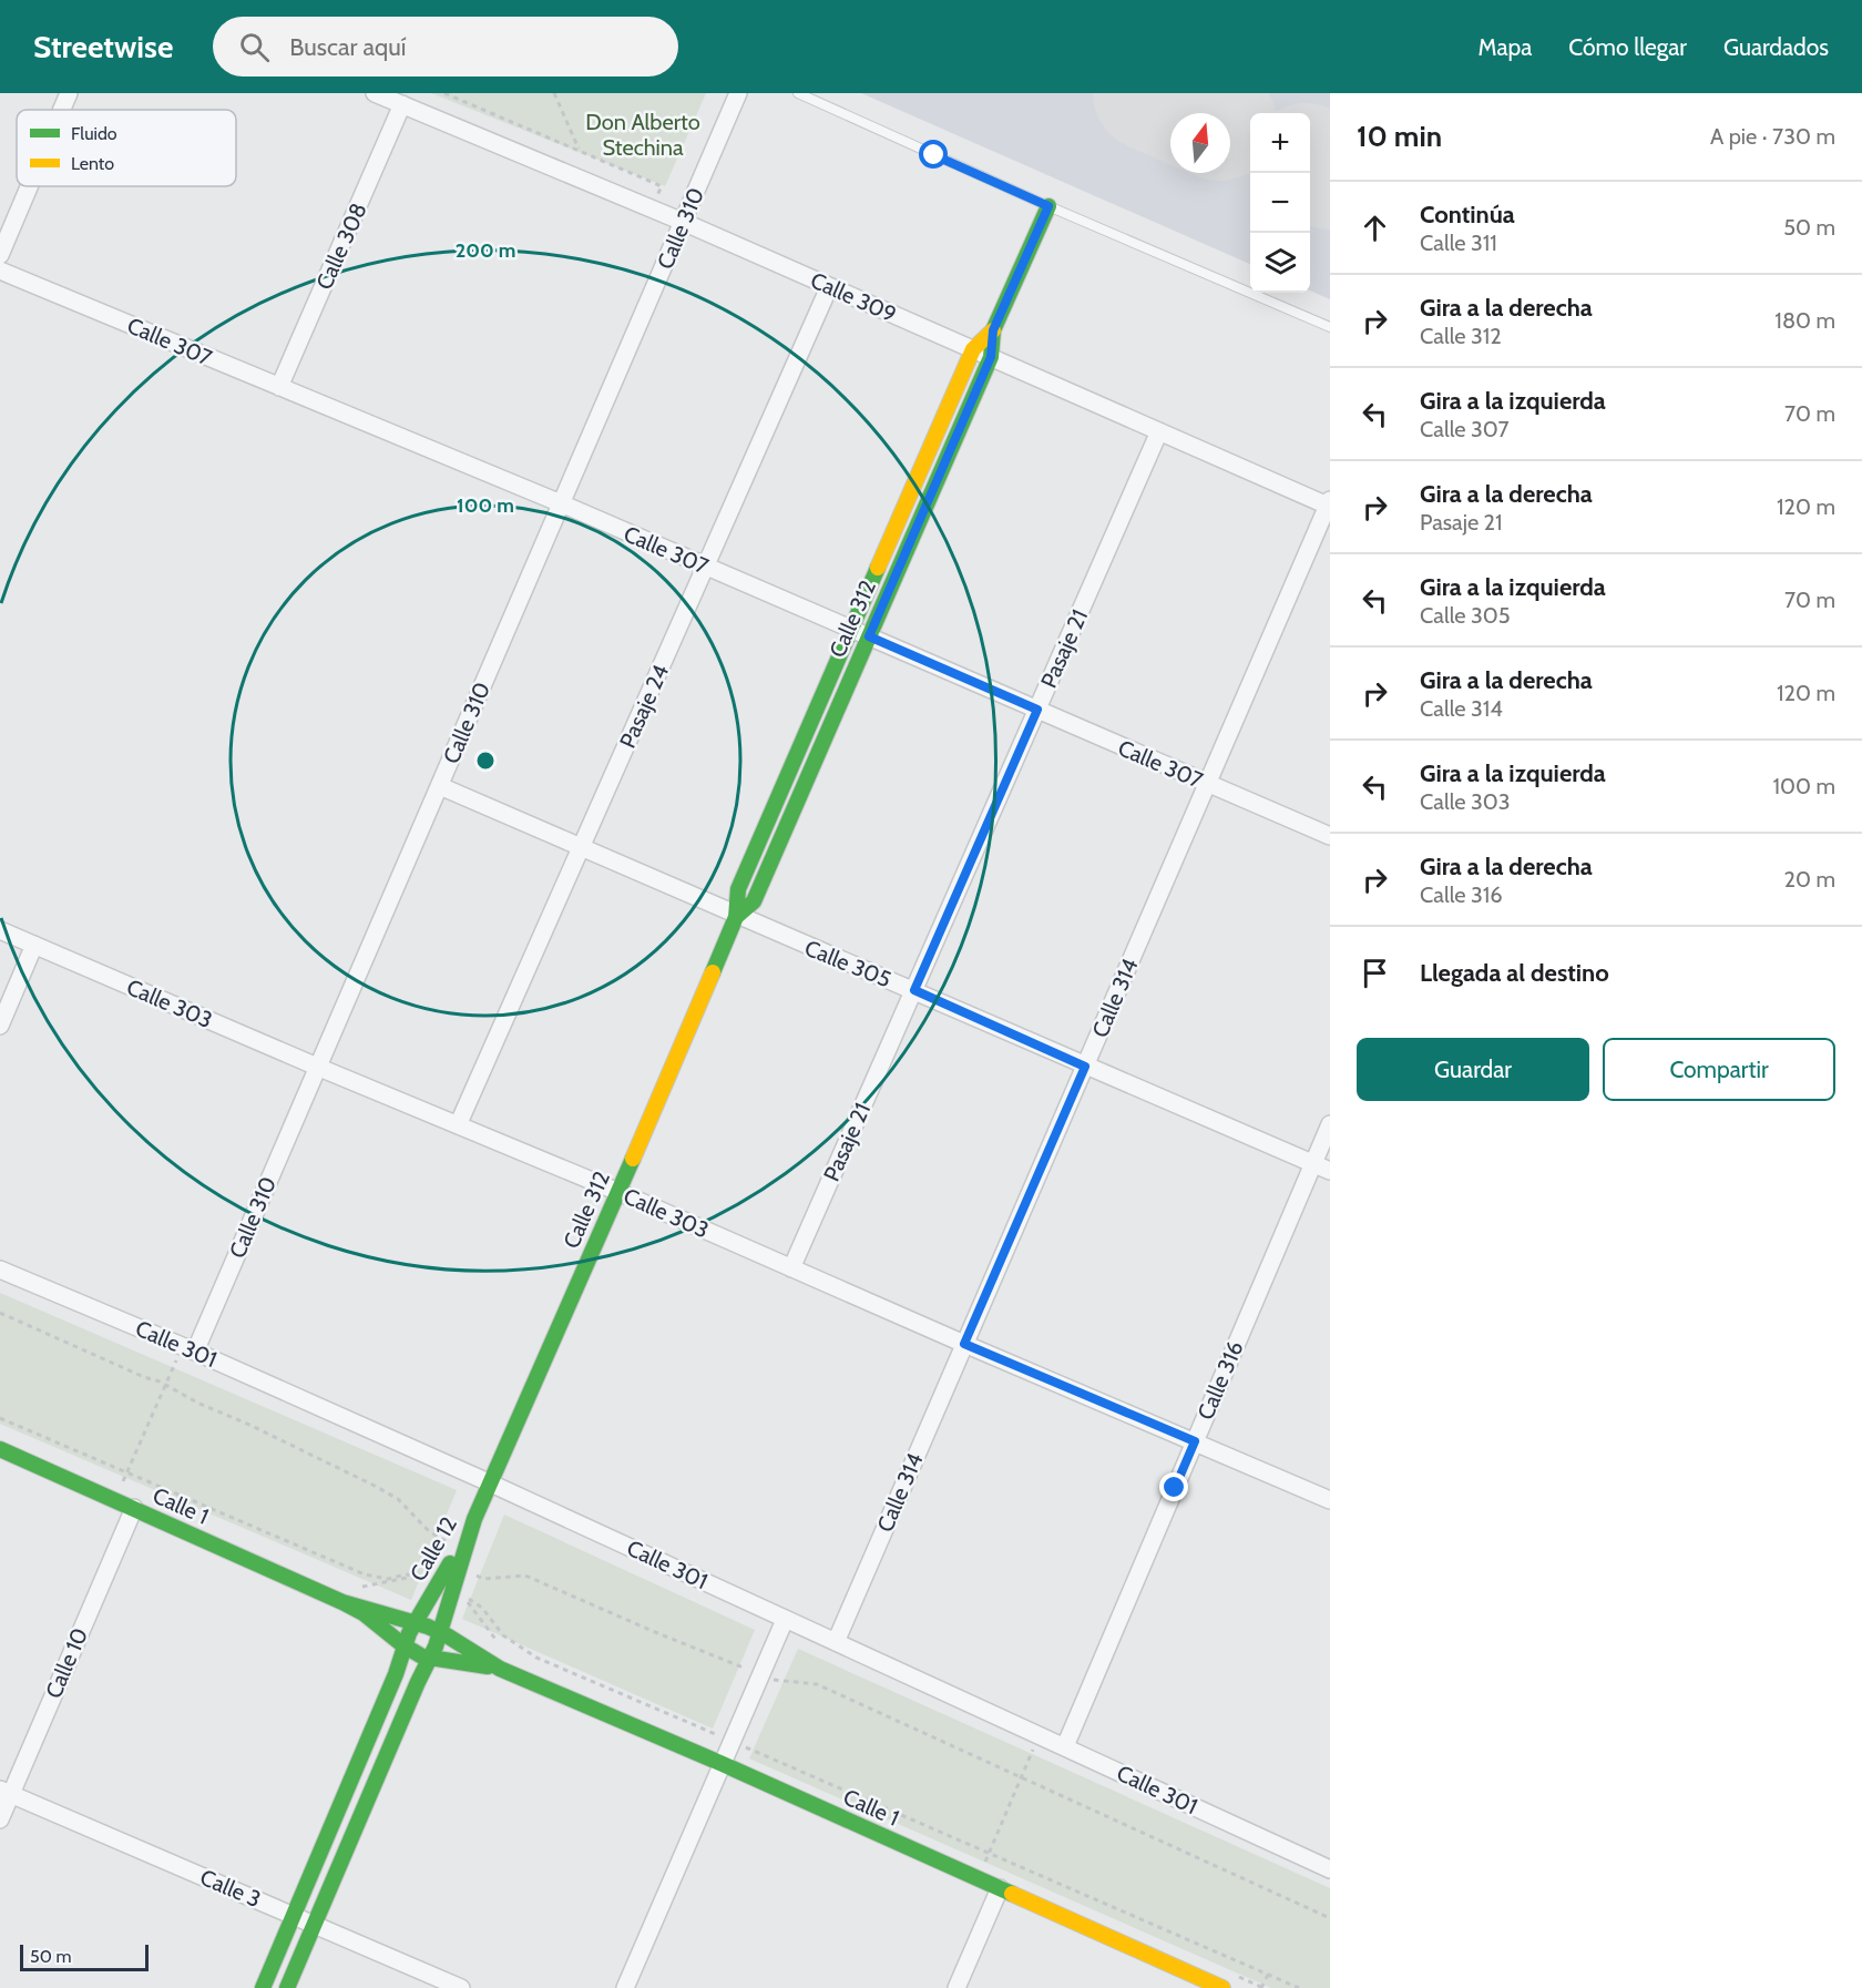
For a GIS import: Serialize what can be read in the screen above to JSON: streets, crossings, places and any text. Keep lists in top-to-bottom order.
{
  "streets": {
    "street": [
      "Calle 310",
      "Calle 308",
      "Calle 309",
      "Calle 307",
      "Calle 312",
      "Pasaje 21",
      "Pasaje 24",
      "Calle 305",
      "Calle 314",
      "Calle 303",
      "Calle 301",
      "Calle 316",
      "Calle 1",
      "Calle 12",
      "Calle 10",
      "Calle 3"
    ]
  },
  "crossings": [
    ["Calle 310", "Calle 309"],
    ["Calle 310", "Calle 307"],
    ["Calle 310", "Calle 305"],
    ["Calle 310", "Calle 303"],
    ["Calle 310", "Calle 301"],
    ["Calle 308", "Calle 309"],
    ["Calle 308", "Calle 307"],
    ["Calle 309", "Calle 312"],
    ["Calle 309", "Pasaje 21"],
    ["Calle 309", "Pasaje 24"],
    ["Calle 309", "Calle 314"],
    ["Calle 307", "Calle 312"],
    ["Calle 307", "Pasaje 21"],
    ["Calle 307", "Pasaje 24"],
    ["Calle 307", "Calle 314"],
    ["Calle 312", "Calle 305"],
    ["Calle 312", "Calle 303"],
    ["Calle 312", "Calle 301"],
    ["Calle 312", "Calle 12"],
    ["Pasaje 21", "Calle 305"],
    ["Pasaje 21", "Calle 303"],
    ["Pasaje 24", "Calle 305"],
    ["Pasaje 24", "Calle 303"],
    ["Calle 305", "Calle 314"],
    ["Calle 305", "Calle 316"],
    ["Calle 314", "Calle 303"],
    ["Calle 314", "Calle 301"],
    ["Calle 303", "Calle 316"],
    ["Calle 301", "Calle 316"],
    ["Calle 1", "Calle 12"],
    ["Calle 1", "Calle 10"],
    ["Calle 12", "Calle 3"],
    ["Calle 10", "Calle 3"]
  ],
  "parks": ["Don Alberto Stechina"],
  "legend": ["Fluido", "Lento"],
  "scale_bar": "50 m",
  "north": "top",
  "page": {
    "header": "Streetwise",
    "search": "Buscar aquí",
    "nav": ["Mapa", "Cómo llegar", "Guardados"],
    "heading": ["10 min", "A pie · 730 m"],
    "map_buttons": ["+", "−"],
    "list": [
      ["Continúa", "Calle 311", "50 m"],
      ["Gira a la derecha", "Calle 312", "180 m"],
      ["Gira a la izquierda", "Calle 307", "70 m"],
      ["Gira a la derecha", "Pasaje 21", "120 m"],
      ["Gira a la izquierda", "Calle 305", "70 m"],
      ["Gira a la derecha", "Calle 314", "120 m"],
      ["Gira a la izquierda", "Calle 303", "100 m"],
      ["Gira a la derecha", "Calle 316", "20 m"],
      "Llegada al destino"
    ],
    "buttons": ["Guardar", "Compartir"],
    "scale": "50 m"
  },
  "rings": ["200 m", "100 m"]
}
